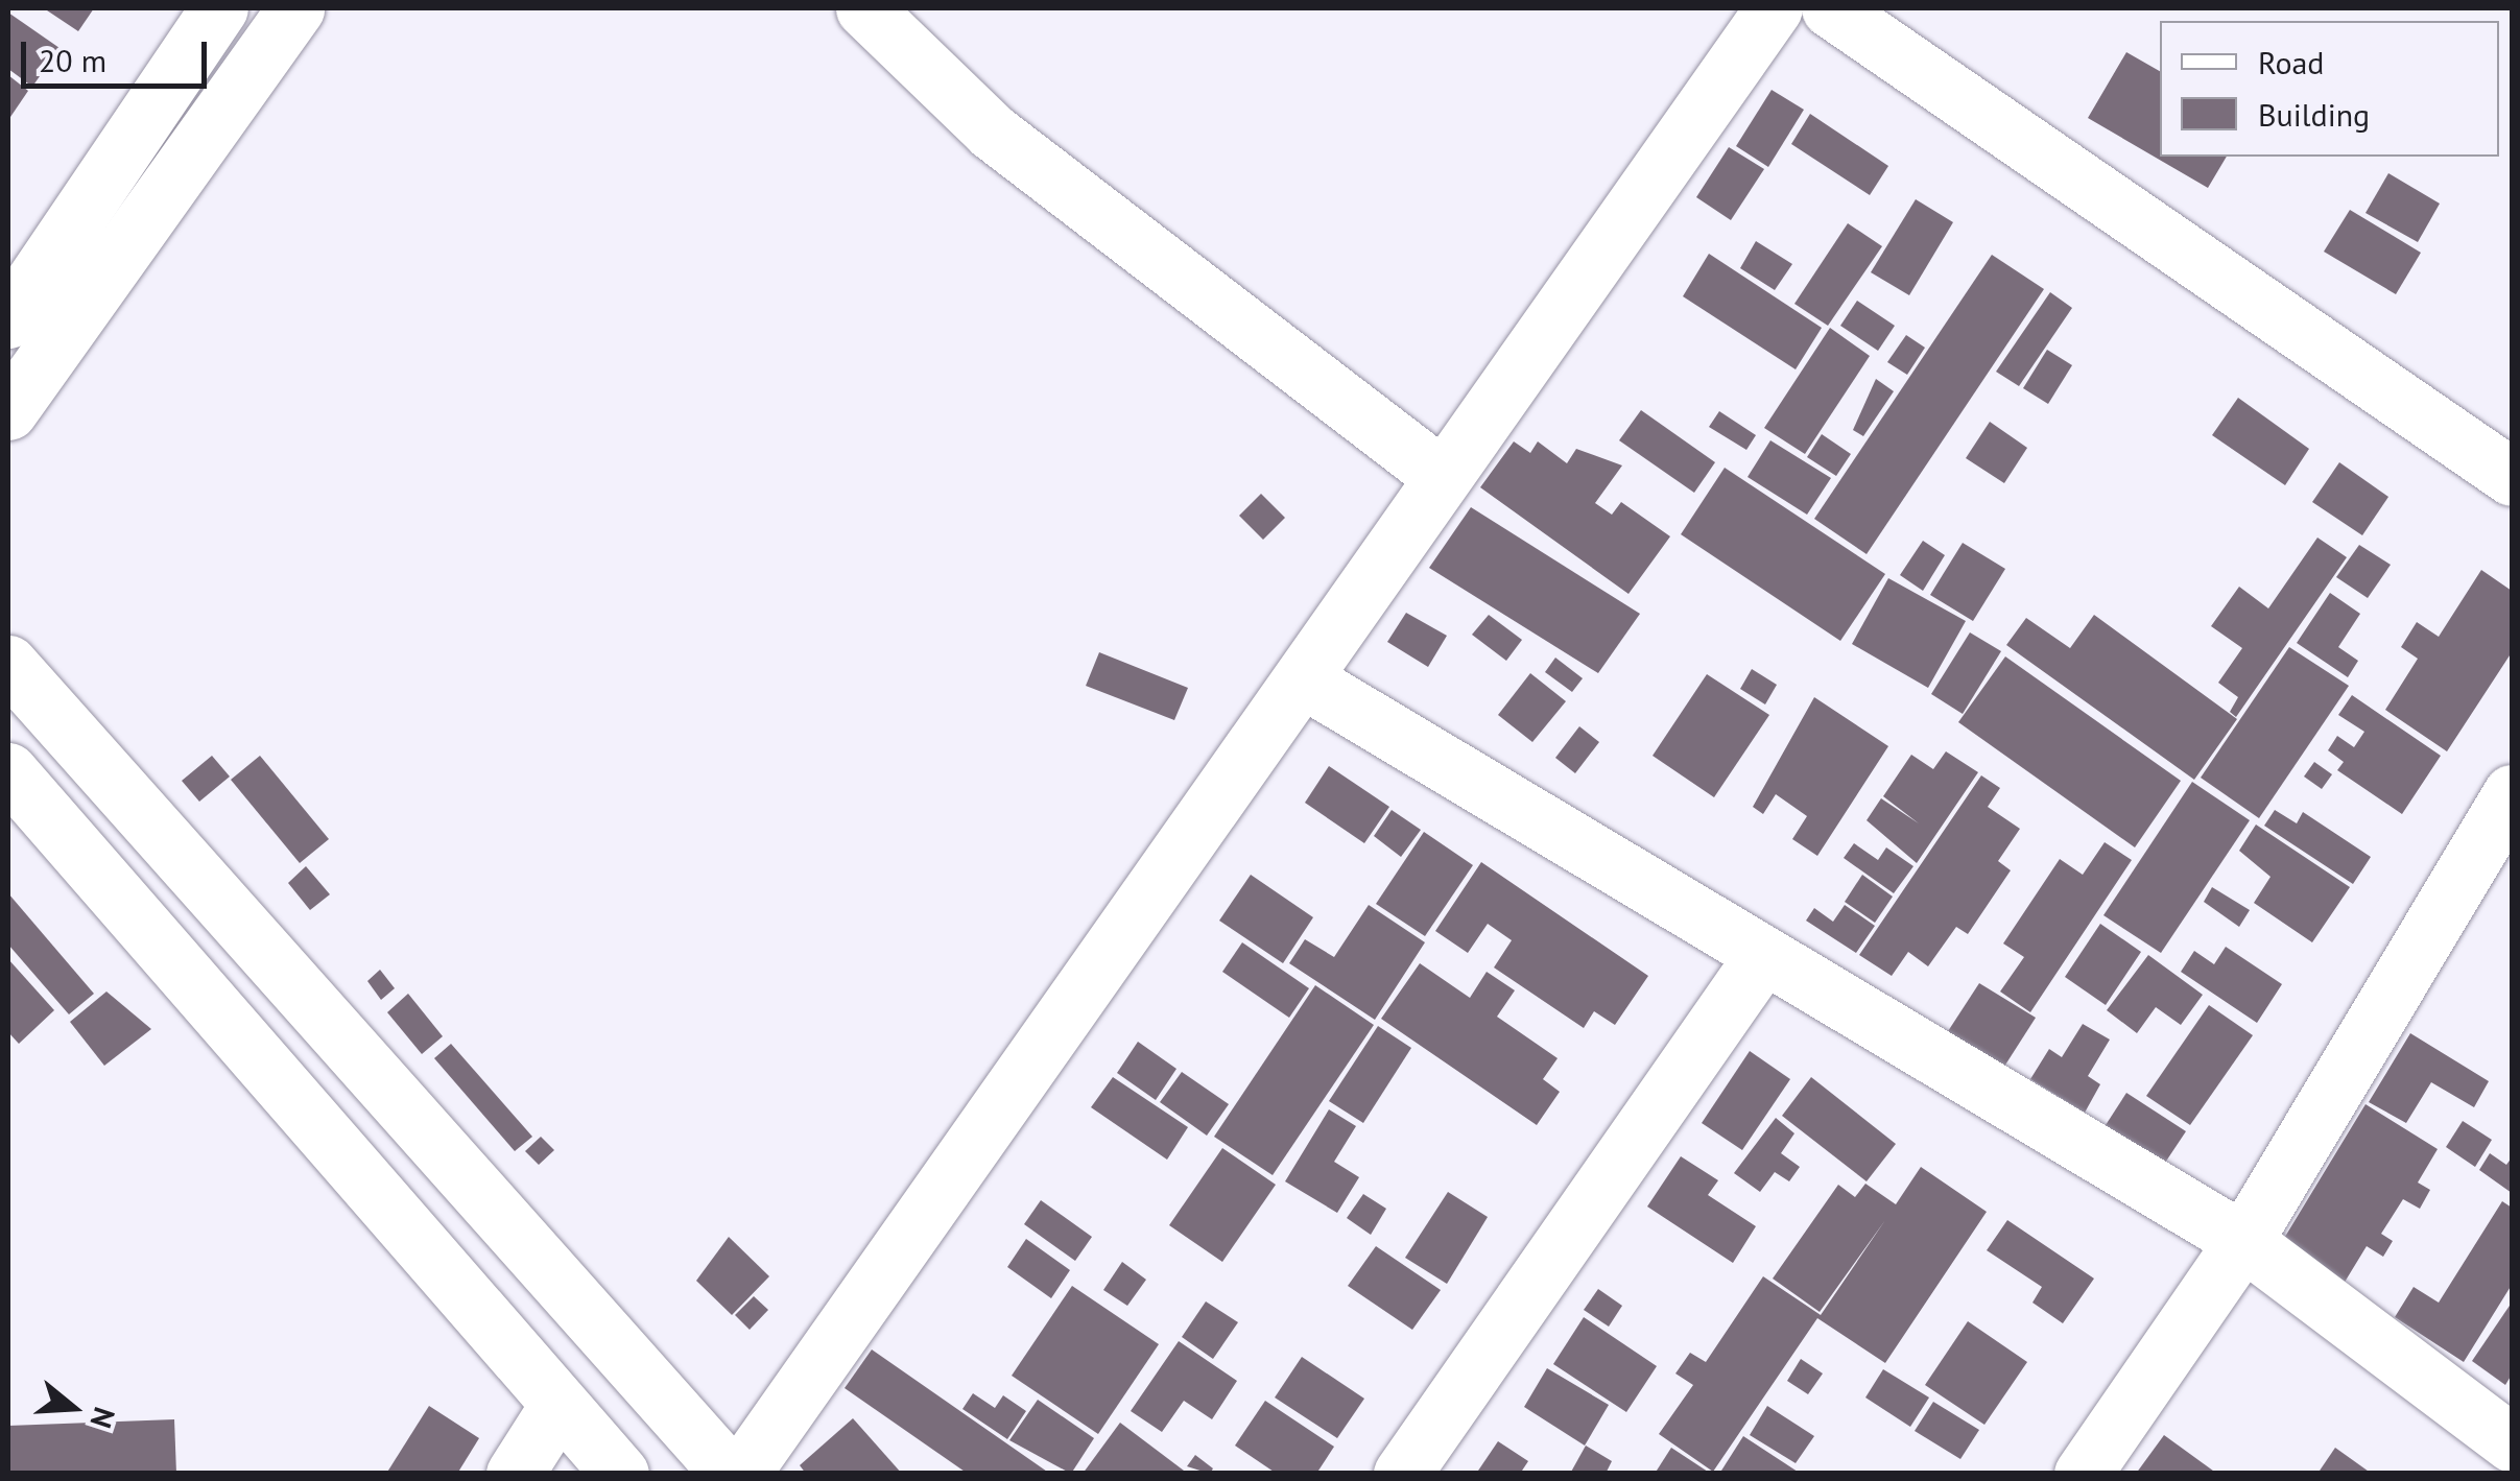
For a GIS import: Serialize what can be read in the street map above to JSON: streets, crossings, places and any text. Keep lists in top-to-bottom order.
{
  "legend": ["Road", "Building"],
  "scale_bar": "20 m",
  "north": "right"
}
